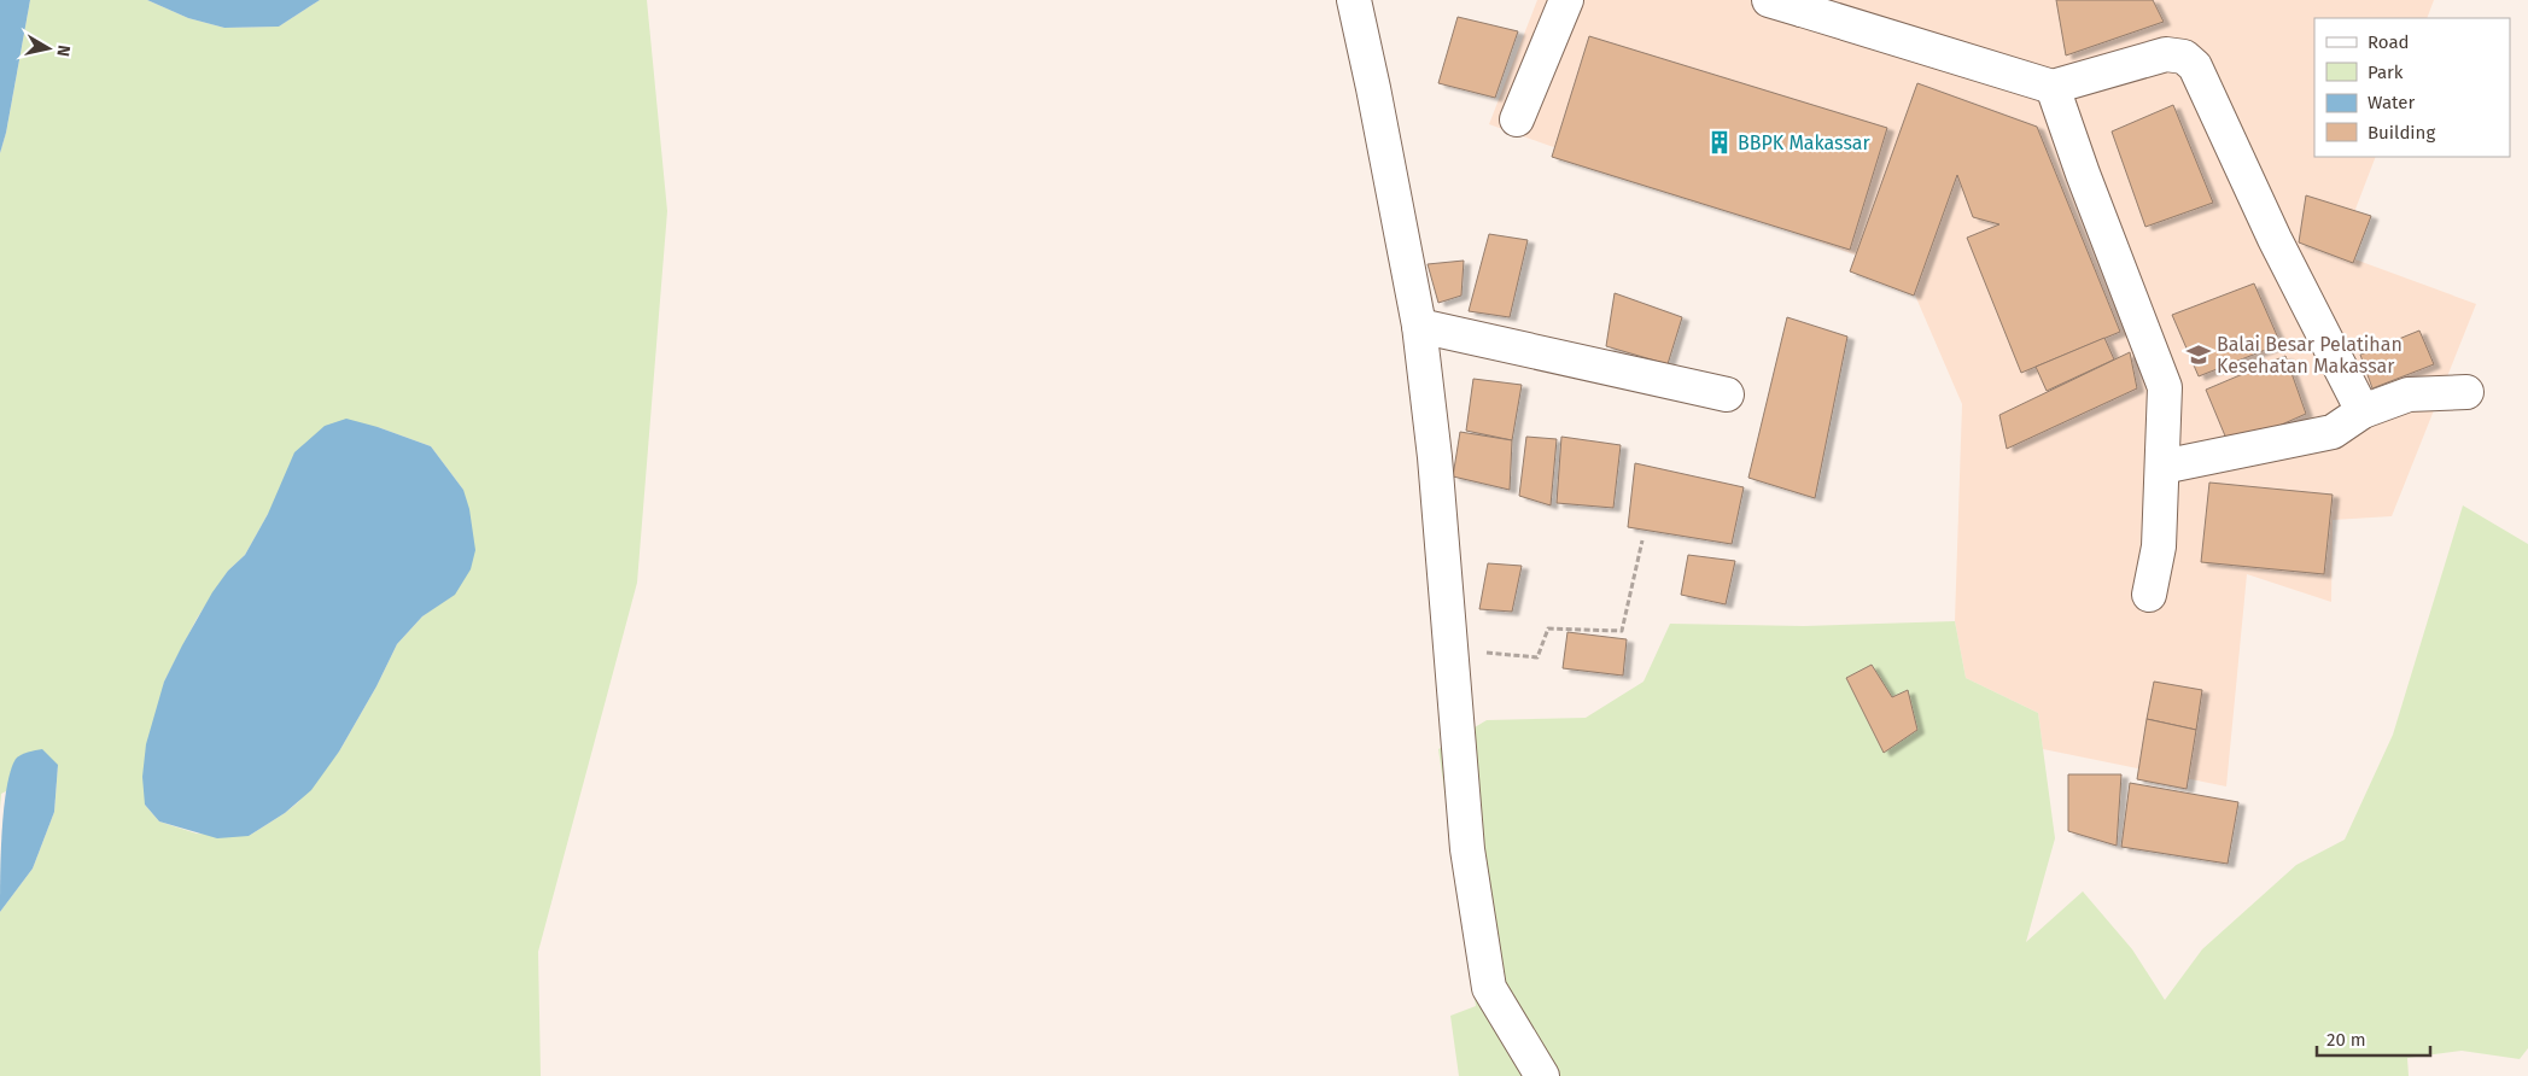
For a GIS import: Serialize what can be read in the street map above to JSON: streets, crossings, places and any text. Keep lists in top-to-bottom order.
{
  "places": {
    "building": ["BBPK Makassar"],
    "school or university": ["Balai Besar Pelatihan Kesehatan Makassar"]
  },
  "legend": [
    "Road",
    "Park",
    "Water",
    "Building"
  ],
  "scale_bar": "20 m",
  "north": "right"
}
